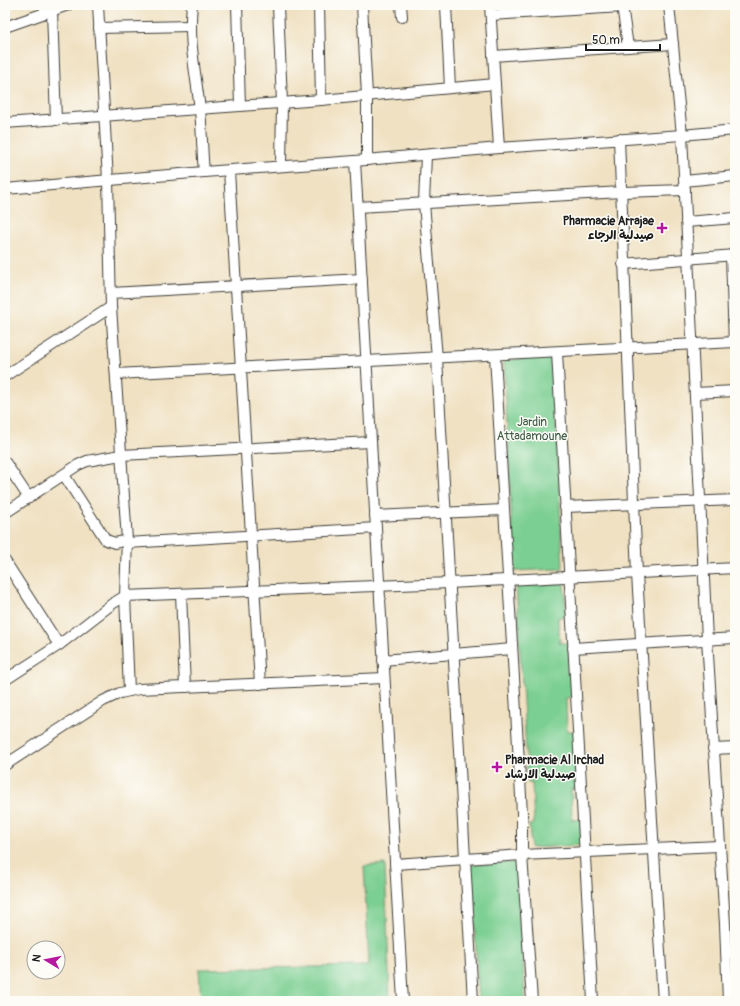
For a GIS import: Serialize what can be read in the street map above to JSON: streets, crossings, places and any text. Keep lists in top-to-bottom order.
{
  "parks": ["Jardin Attadamoune"],
  "places": {
    "health": ["Pharmacie Arrajae صيدلية الرجاء", "Pharmacie Al Irchad صيدلية الارشاد"]
  },
  "scale_bar": "50 m",
  "north": "left"
}
